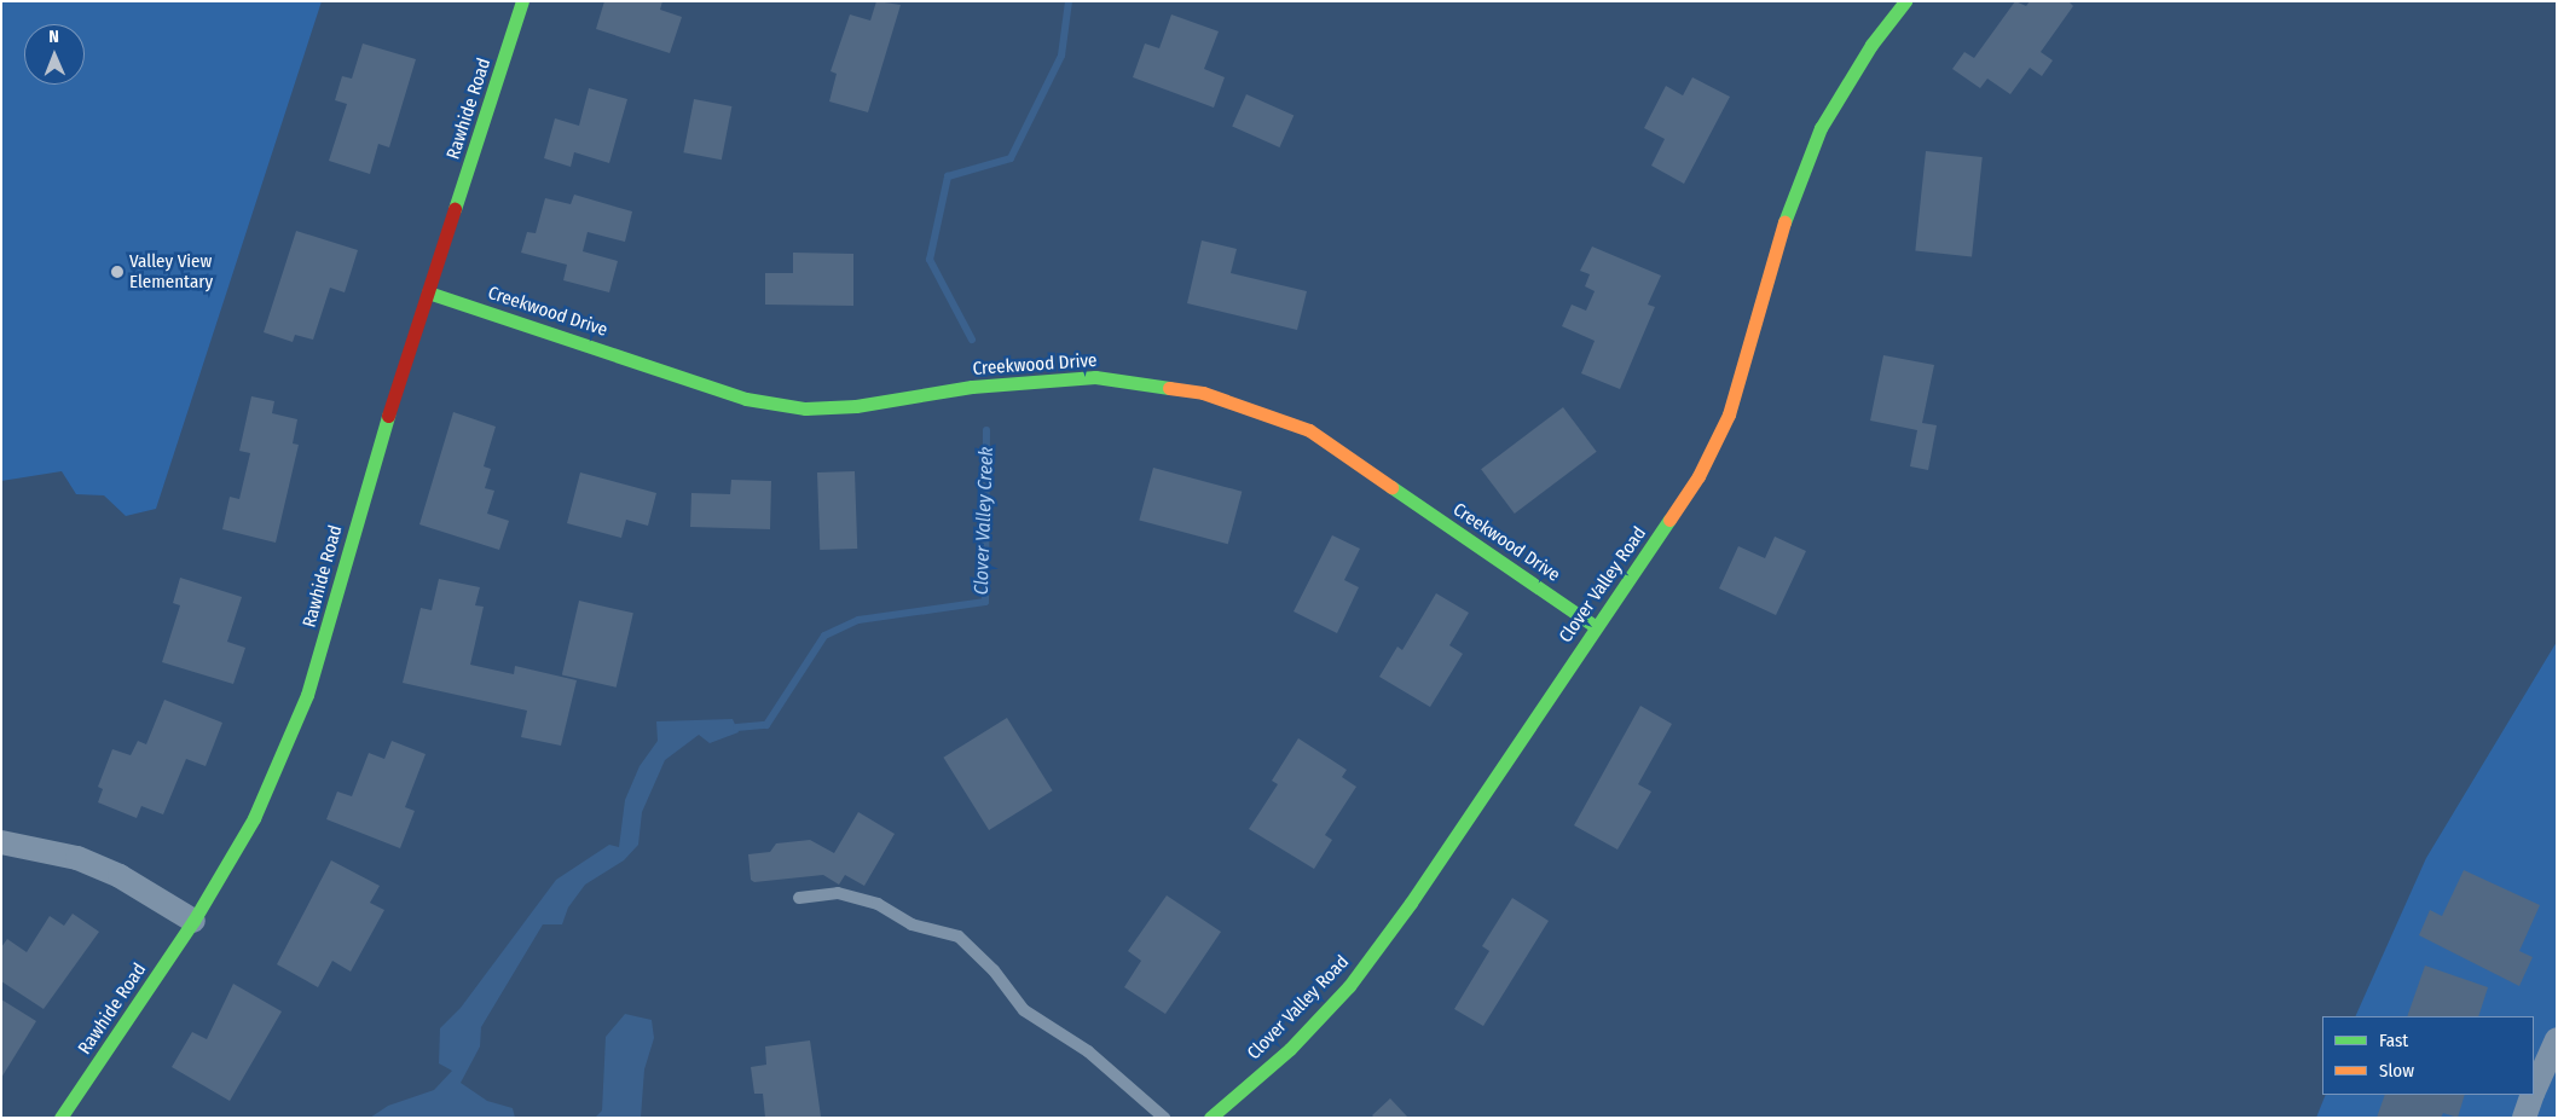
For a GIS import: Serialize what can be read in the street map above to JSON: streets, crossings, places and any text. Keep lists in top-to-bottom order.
{
  "streets": {
    "street": ["Rawhide Road", "Creekwood Drive", "Clover Valley Road"]
  },
  "crossings": [
    ["Rawhide Road", "Creekwood Drive"],
    ["Creekwood Drive", "Clover Valley Road"]
  ],
  "water": ["Clover Valley Creek"],
  "places": ["Valley View Elementary"],
  "legend": ["Fast", "Slow"],
  "north": "top"
}
